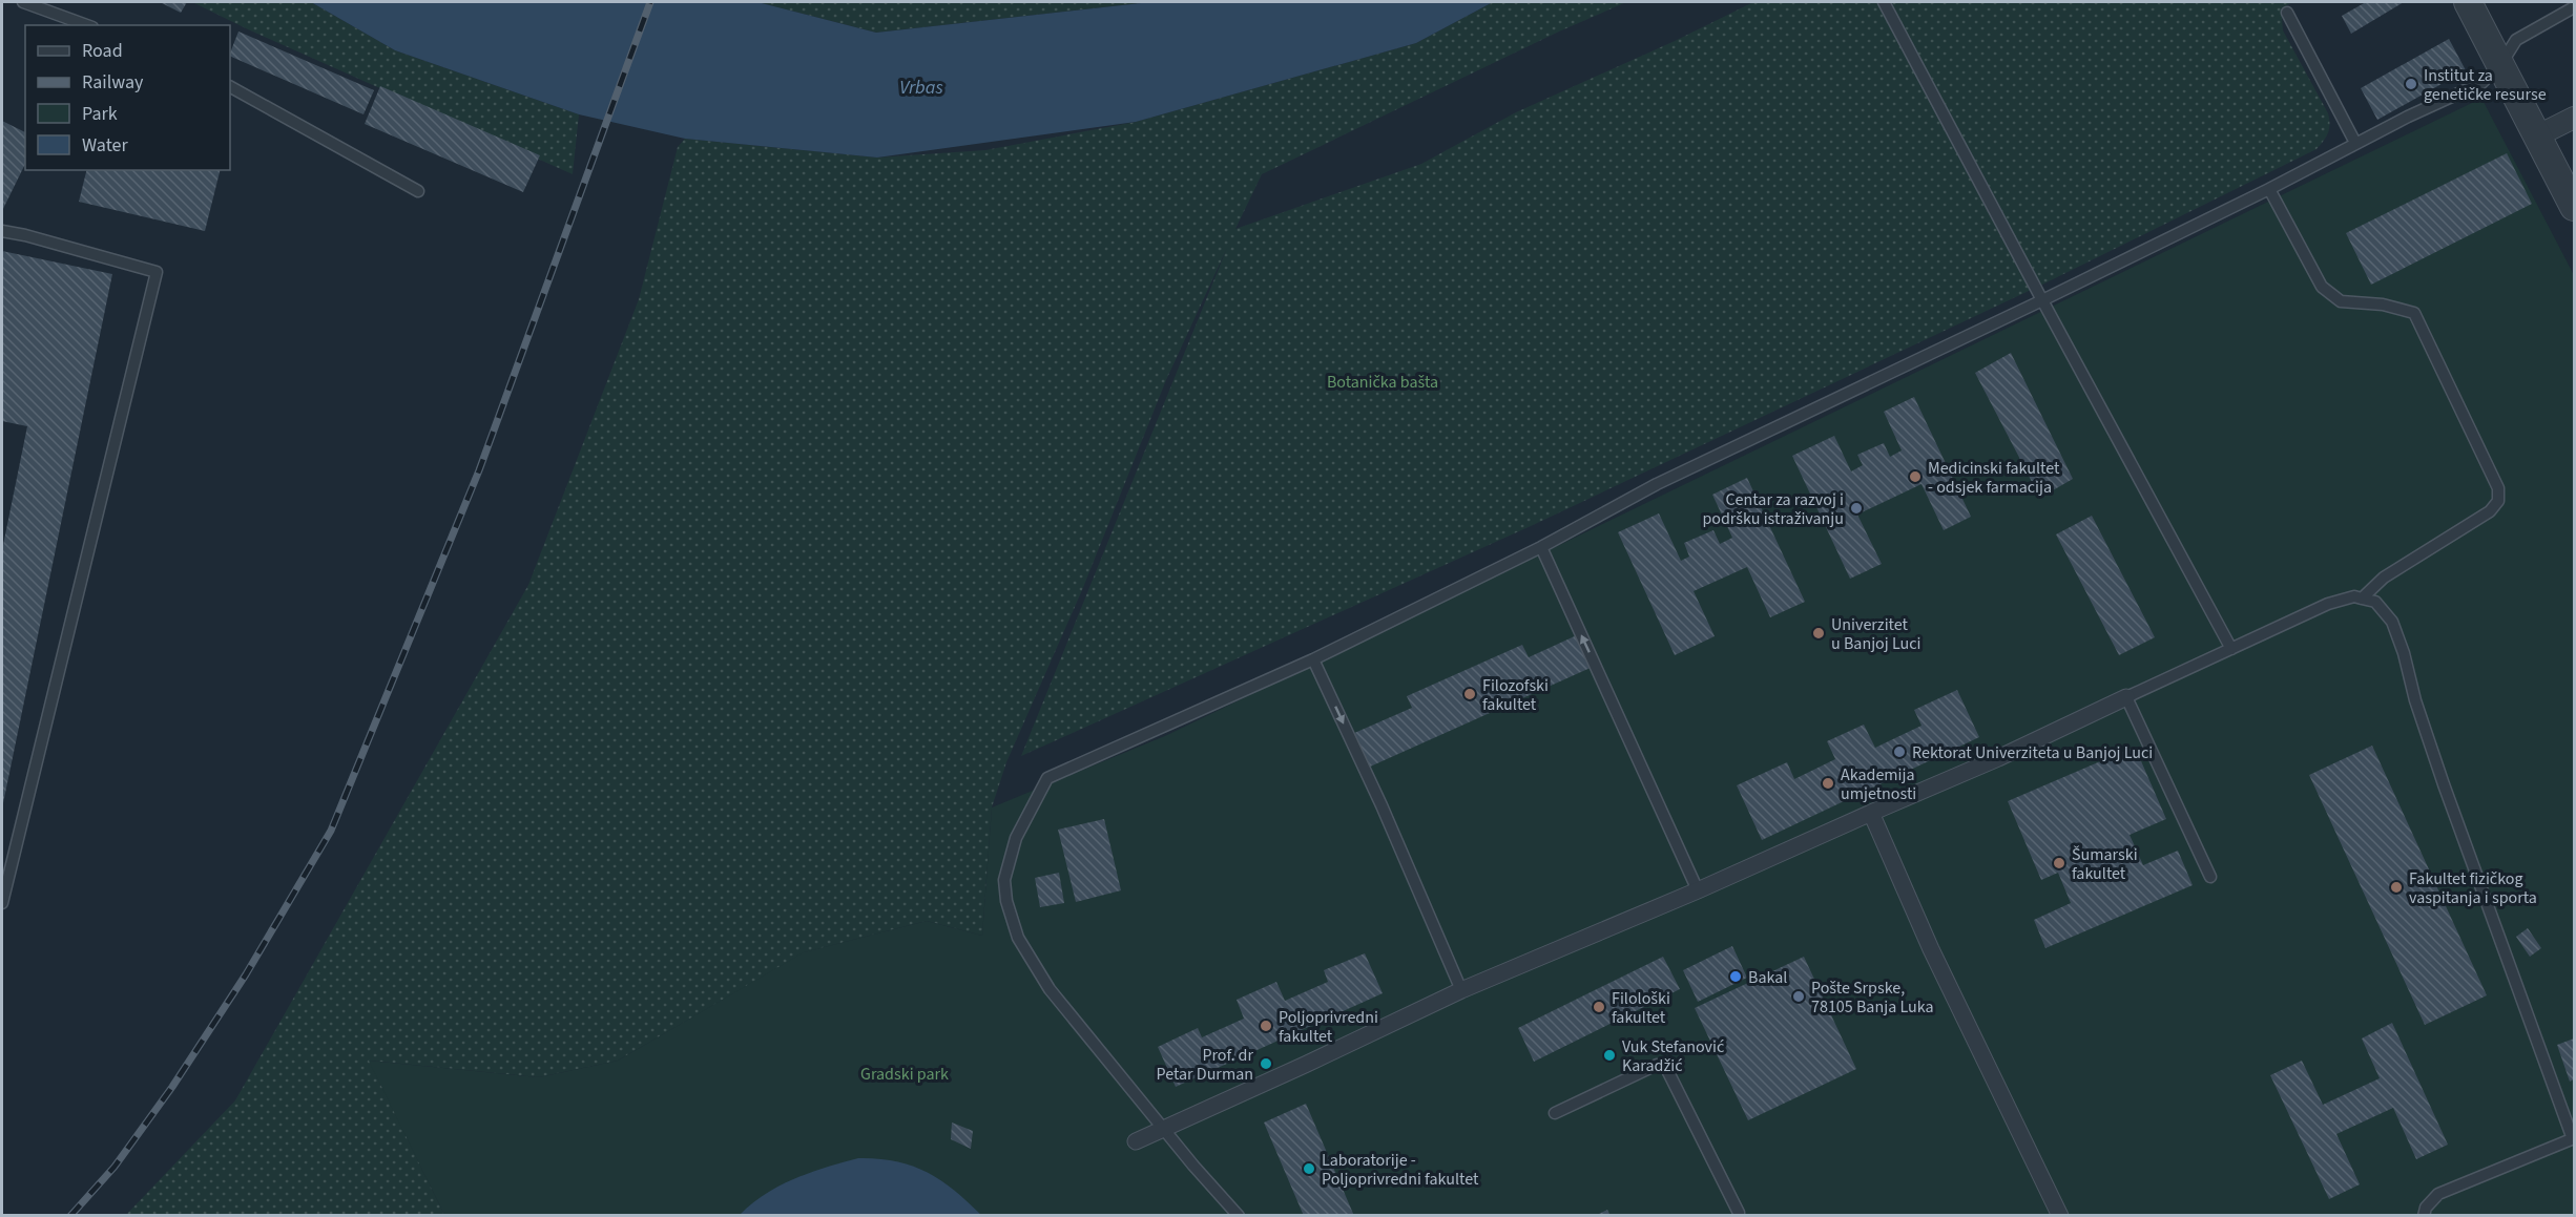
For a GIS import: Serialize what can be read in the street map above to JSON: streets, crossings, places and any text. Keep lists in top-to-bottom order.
{
  "water": ["Vrbas"],
  "parks": ["Botanička bašta", "Gradski park"],
  "places": [
    "Institut za genetičke resurse",
    "Medicinski fakultet - odsjek farmacija",
    "Centar za razvoj i podršku istraživanju",
    "Univerzitet u Banjoj Luci",
    "Filozofski fakultet",
    "Rektorat Univerziteta u Banjoj Luci",
    "Akademija umjetnosti",
    "Šumarski fakultet",
    "Fakultet fizičkog vaspitanja i sporta",
    "Bakal",
    "Pošte Srpske, 78105 Banja Luka",
    "Filološki fakultet",
    "Poljoprivredni fakultet",
    "Vuk Stefanović Karadžić",
    "Prof. dr Petar Durman",
    "Laboratorije - Poljoprivredni fakultet"
  ],
  "legend": [
    "Road",
    "Railway",
    "Park",
    "Water"
  ]
}
